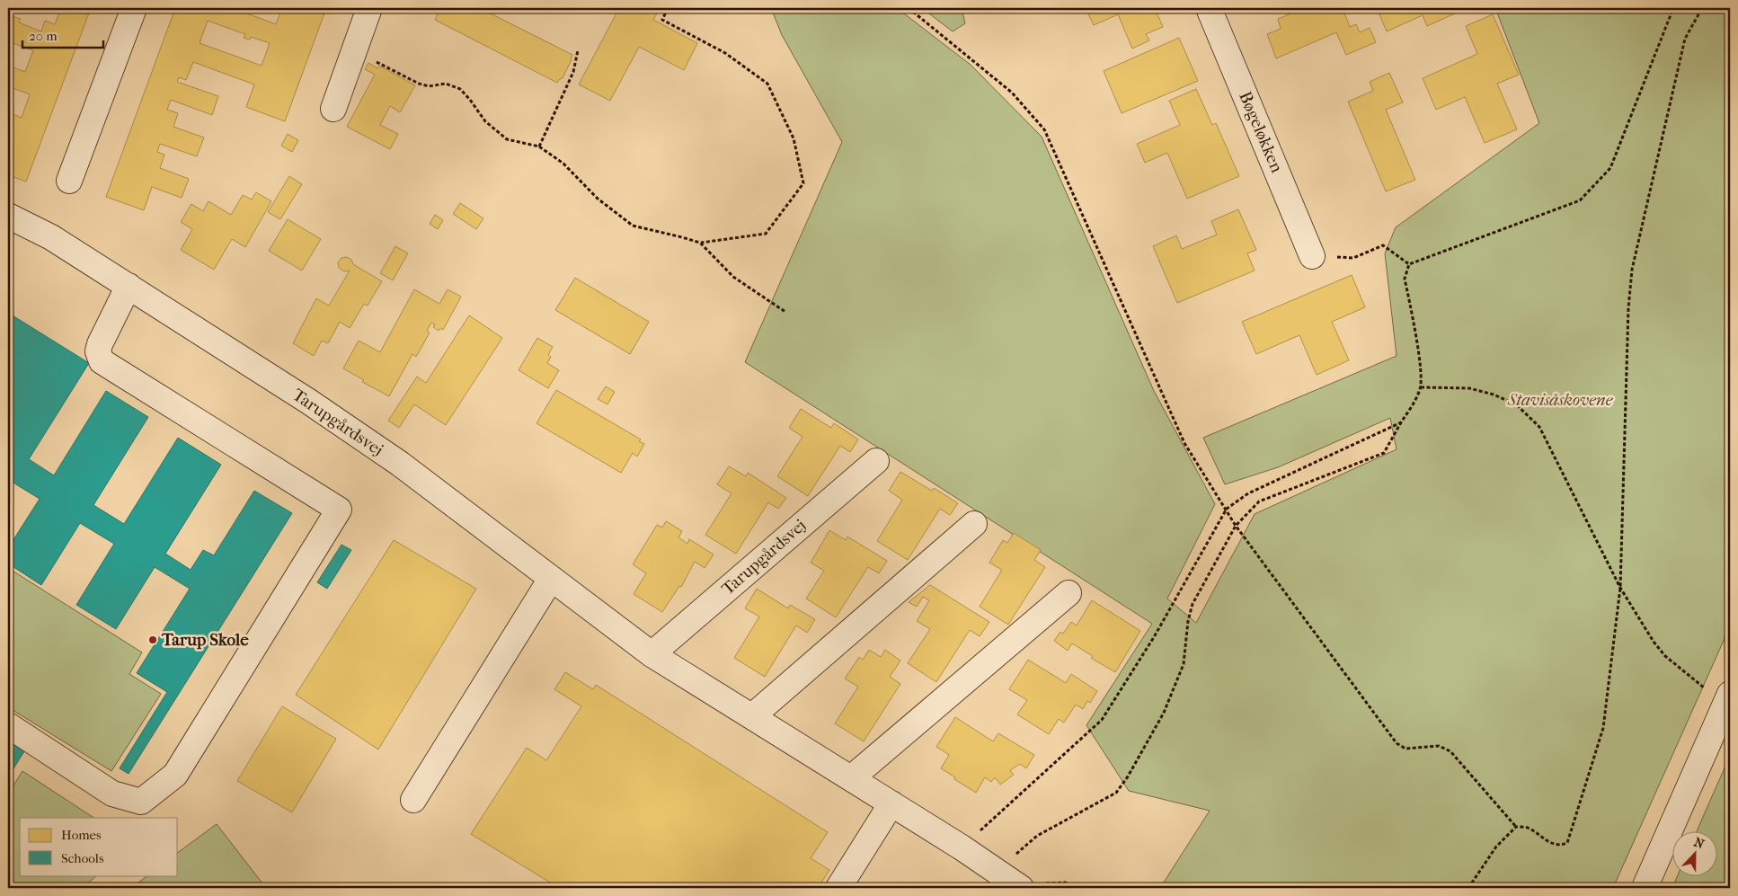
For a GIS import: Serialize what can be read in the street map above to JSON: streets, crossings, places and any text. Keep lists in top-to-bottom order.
{
  "streets": {
    "street": ["Bøgeløkken", "Tarupgårdsvej"]
  },
  "parks": ["Stavisåskovene"],
  "places": ["Tarup Skole"],
  "legend": ["Homes", "Schools"],
  "scale_bar": "20 m",
  "north": "top"
}
